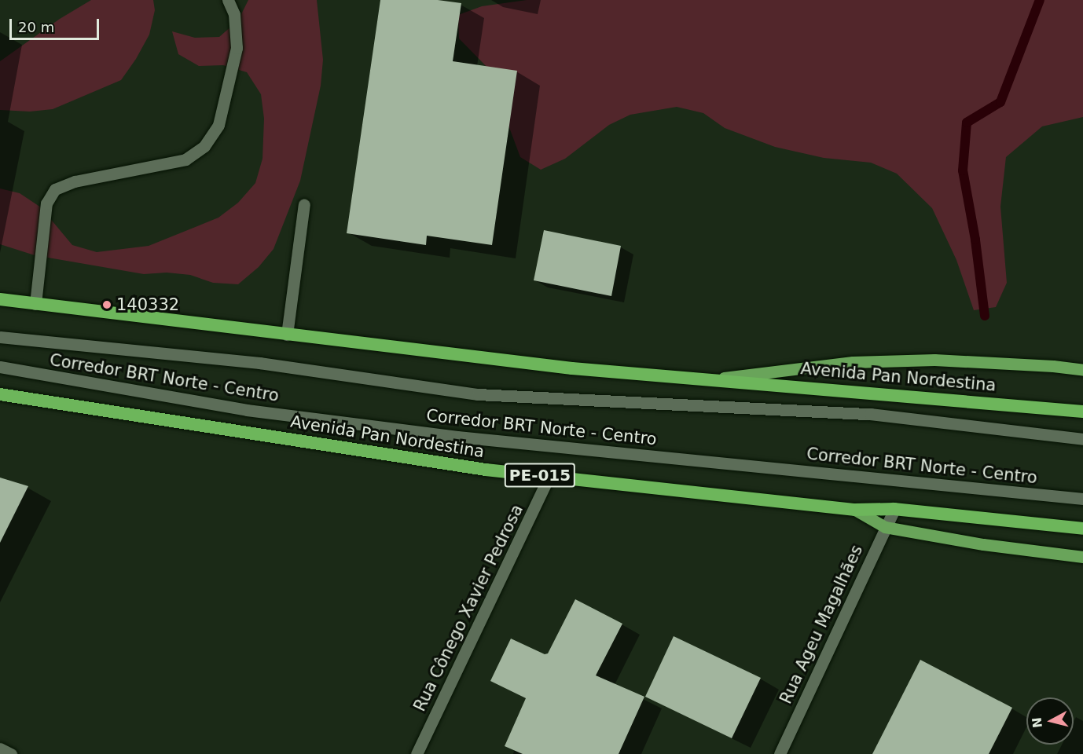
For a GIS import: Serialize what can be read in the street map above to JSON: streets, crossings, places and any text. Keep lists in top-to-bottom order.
{
  "streets": {
    "highway": ["Avenida Pan Nordestina", "PE-015"],
    "street": ["Corredor BRT Norte - Centro", "Rua Cônego Xavier Pedrosa", "Rua Ageu Magalhães"]
  },
  "crossings": [
    ["Avenida Pan Nordestina", "Rua Cônego Xavier Pedrosa"],
    ["Avenida Pan Nordestina", "Rua Ageu Magalhães"]
  ],
  "places": ["140332"],
  "scale_bar": "20 m",
  "north": "left"
}
